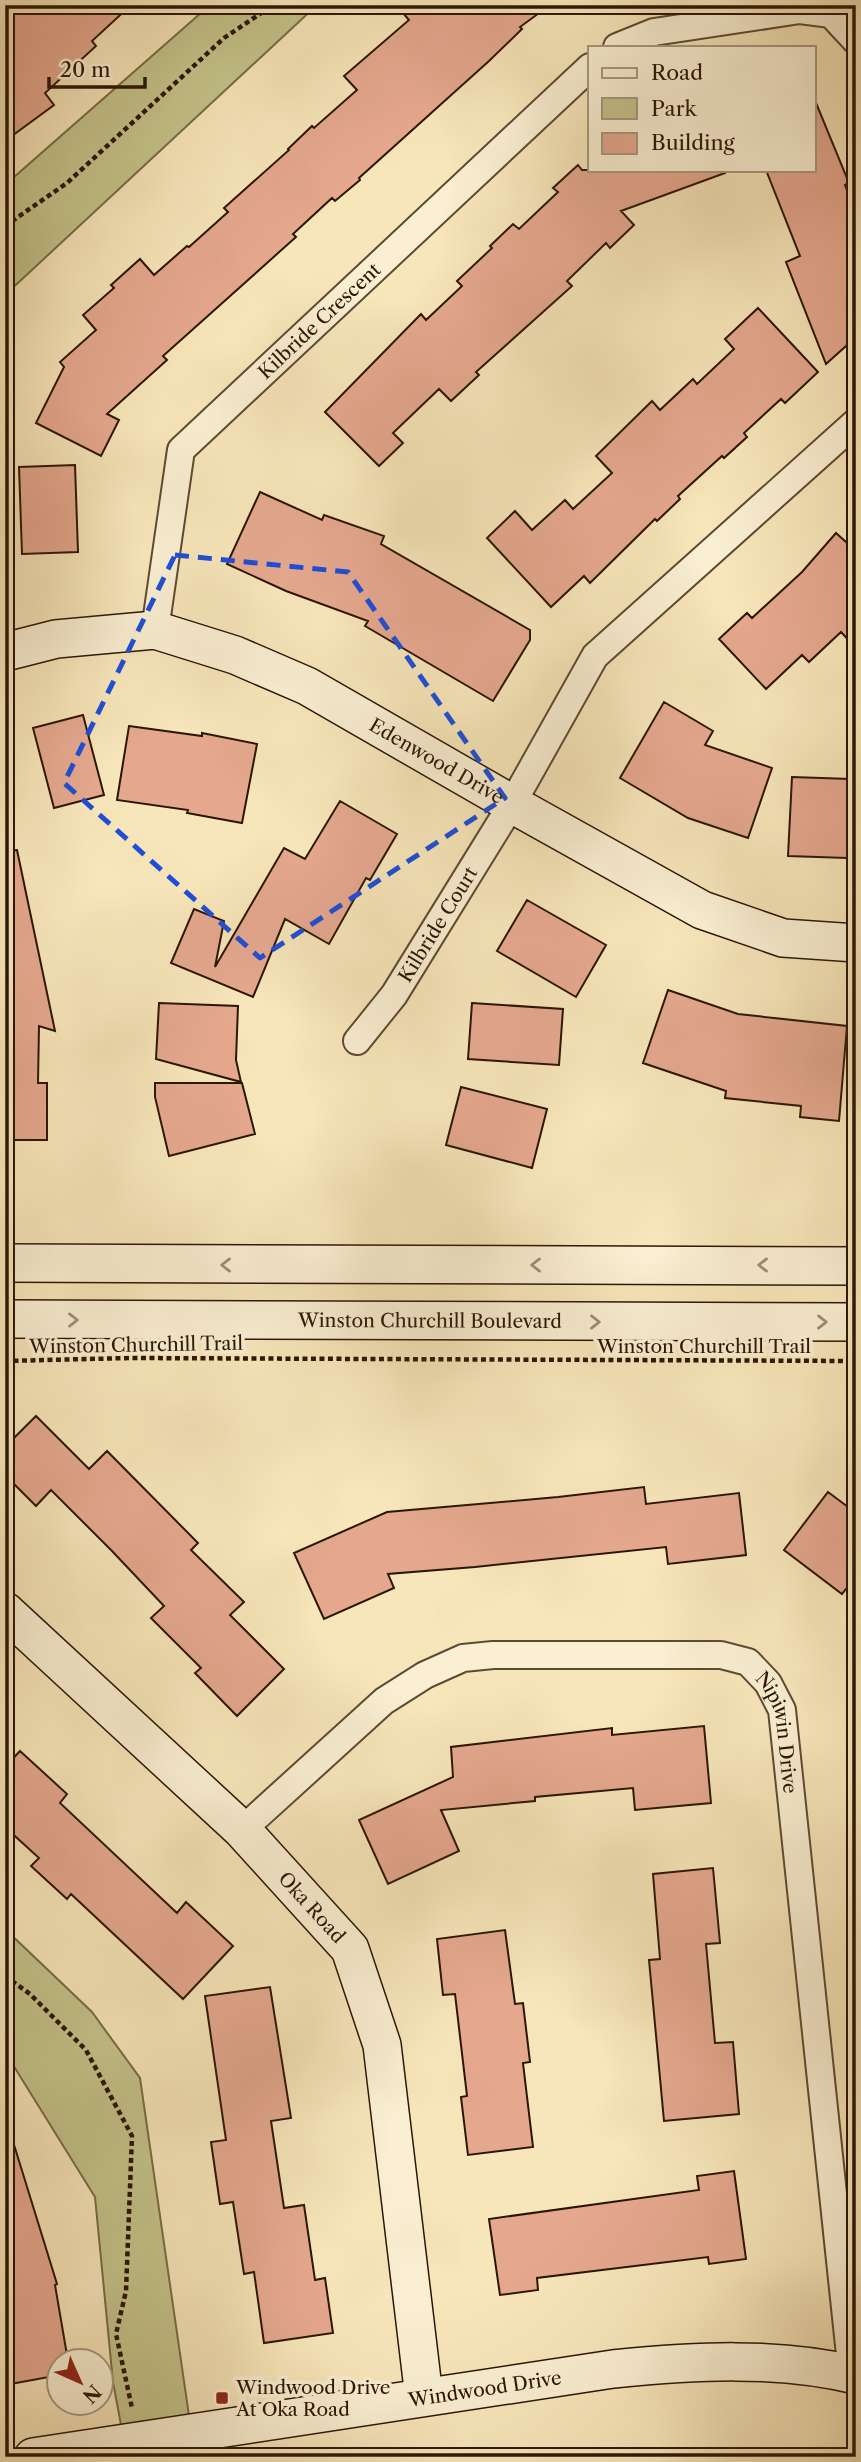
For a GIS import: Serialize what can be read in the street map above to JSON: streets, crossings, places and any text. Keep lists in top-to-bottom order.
{
  "streets": {
    "street": [
      "Kilbride Crescent",
      "Edenwood Drive",
      "Kilbride Court",
      "Winston Churchill Boulevard",
      "Nipiwin Drive",
      "Oka Road",
      "Windwood Drive"
    ],
    "path": ["Winston Churchill Trail"]
  },
  "crossings": [
    ["Kilbride Crescent", "Edenwood Drive"],
    ["Edenwood Drive", "Kilbride Court"],
    ["Nipiwin Drive", "Oka Road"],
    ["Nipiwin Drive", "Windwood Drive"],
    ["Oka Road", "Windwood Drive"]
  ],
  "places": {
    "transit": ["Windwood Drive At Oka Road"]
  },
  "legend": ["Road", "Park", "Building"],
  "scale_bar": "20 m",
  "north": "bottom right"
}
